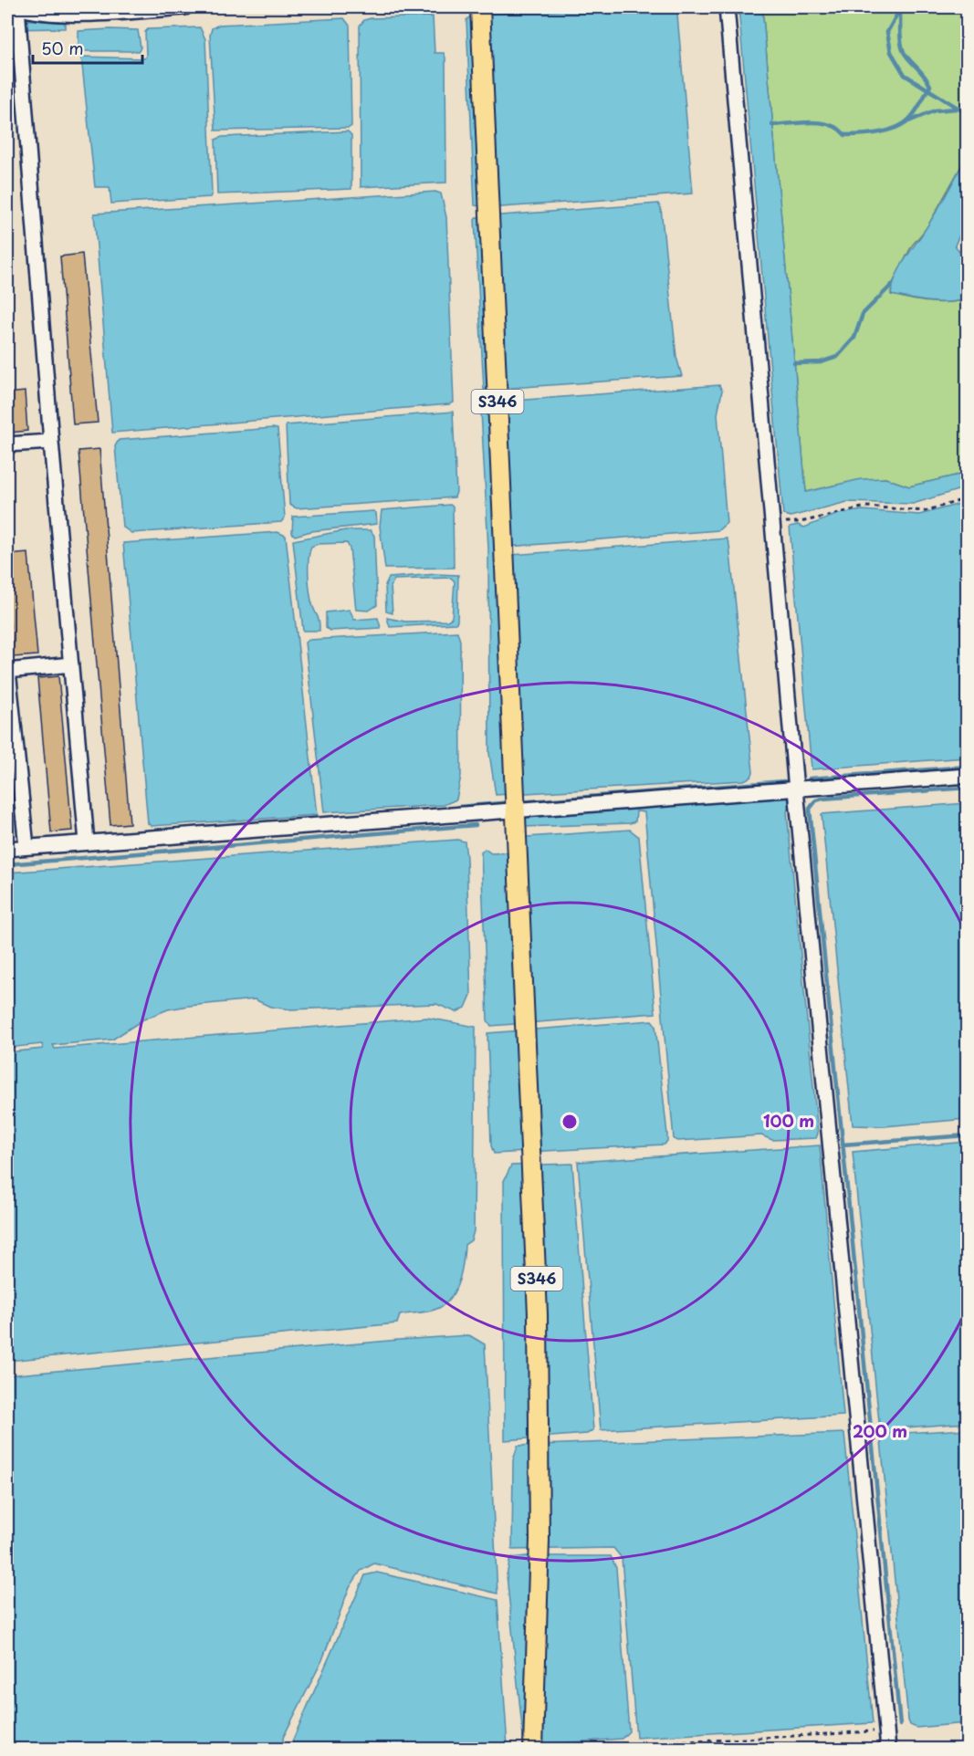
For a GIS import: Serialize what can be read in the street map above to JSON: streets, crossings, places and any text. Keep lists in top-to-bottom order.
{
  "streets": {
    "main road": ["S346"]
  },
  "scale_bar": "50 m",
  "rings": ["100 m", "200 m"]
}
